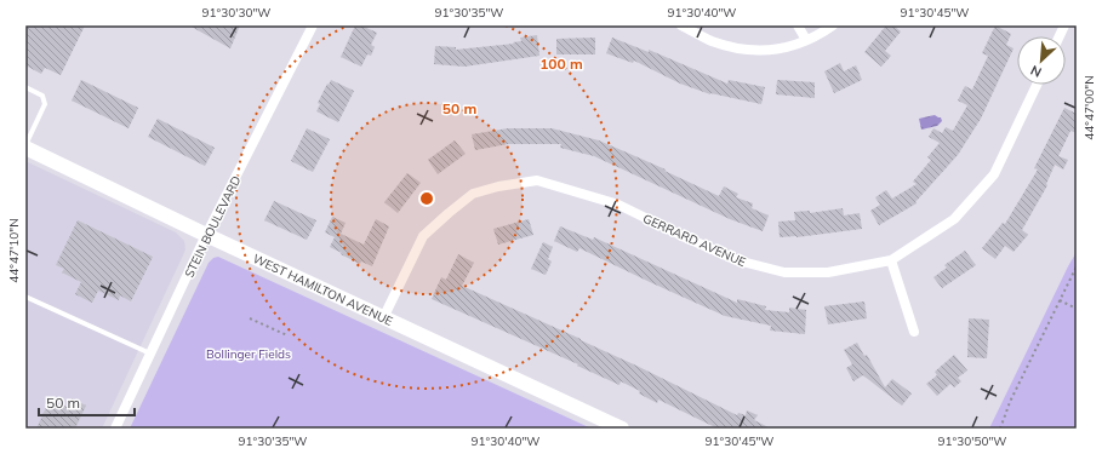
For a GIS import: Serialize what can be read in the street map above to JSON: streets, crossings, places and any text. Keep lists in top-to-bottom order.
{
  "streets": {
    "street": ["STEIN BOULEVARD", "GERRARD AVENUE", "WEST HAMILTON AVENUE"]
  },
  "crossings": [
    ["STEIN BOULEVARD", "WEST HAMILTON AVENUE"],
    ["GERRARD AVENUE", "WEST HAMILTON AVENUE"]
  ],
  "parks": ["Bollinger Fields"],
  "scale_bar": "50 m",
  "north": "bottom left",
  "coordinates": [
    "91°30'30\"W",
    "91°30'35\"W",
    "91°30'40\"W",
    "91°30'45\"W",
    "44°47'00\"N",
    "44°47'10\"N",
    "91°30'50\"W"
  ],
  "rings": ["100 m", "50 m"]
}
